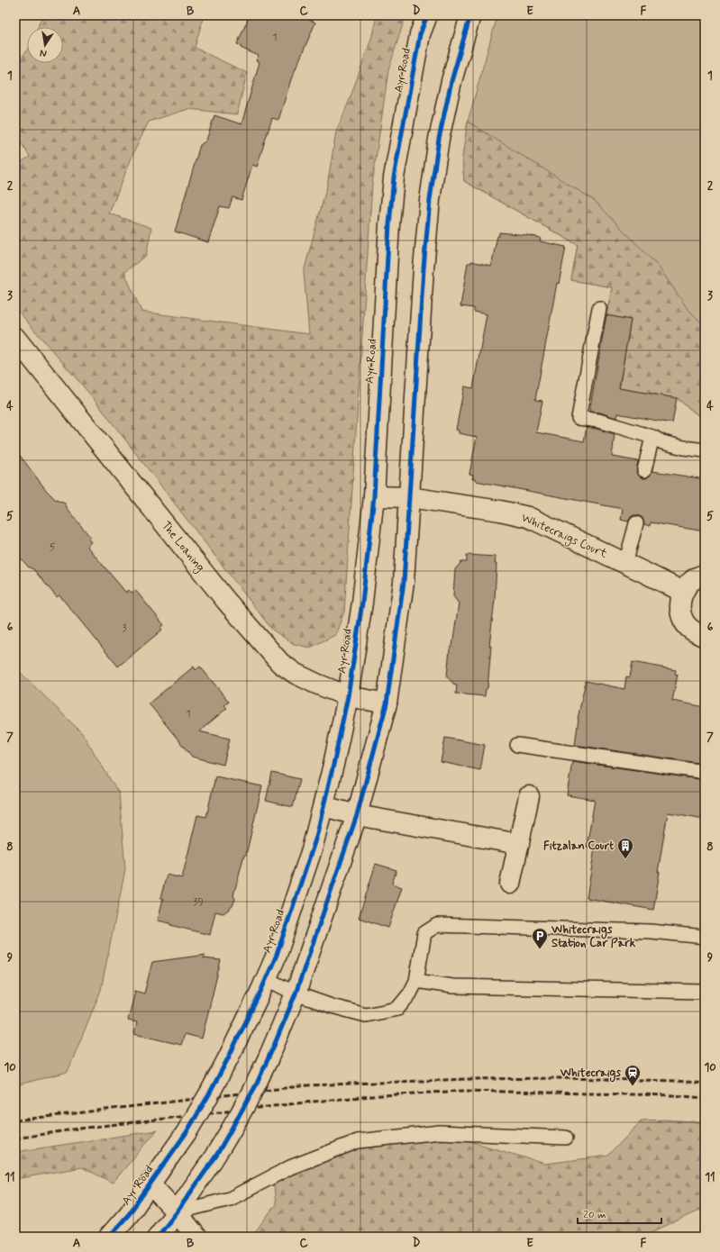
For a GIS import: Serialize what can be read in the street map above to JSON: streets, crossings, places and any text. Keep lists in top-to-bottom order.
{
  "streets": {
    "main road": ["Ayr Road", "Whitecraigs Court", "The Loaning"]
  },
  "crossings": [
    ["Ayr Road", "Whitecraigs Court"],
    ["Ayr Road", "The Loaning"]
  ],
  "places": {
    "building": ["Fitzalan Court"],
    "parking": ["Whitecraigs Station Car Park"],
    "station": ["Whitecraigs"]
  },
  "house_numbers": [
    "1",
    "5",
    "3",
    "1",
    "39"
  ],
  "scale_bar": "20 m",
  "north": "bottom",
  "grid": {
    "columns": [
      "A",
      "B",
      "C",
      "D",
      "E",
      "F"
    ],
    "rows": [
      "1",
      "2",
      "3",
      "4",
      "5",
      "6",
      "7",
      "8",
      "9",
      "10",
      "11"
    ]
  }
}
